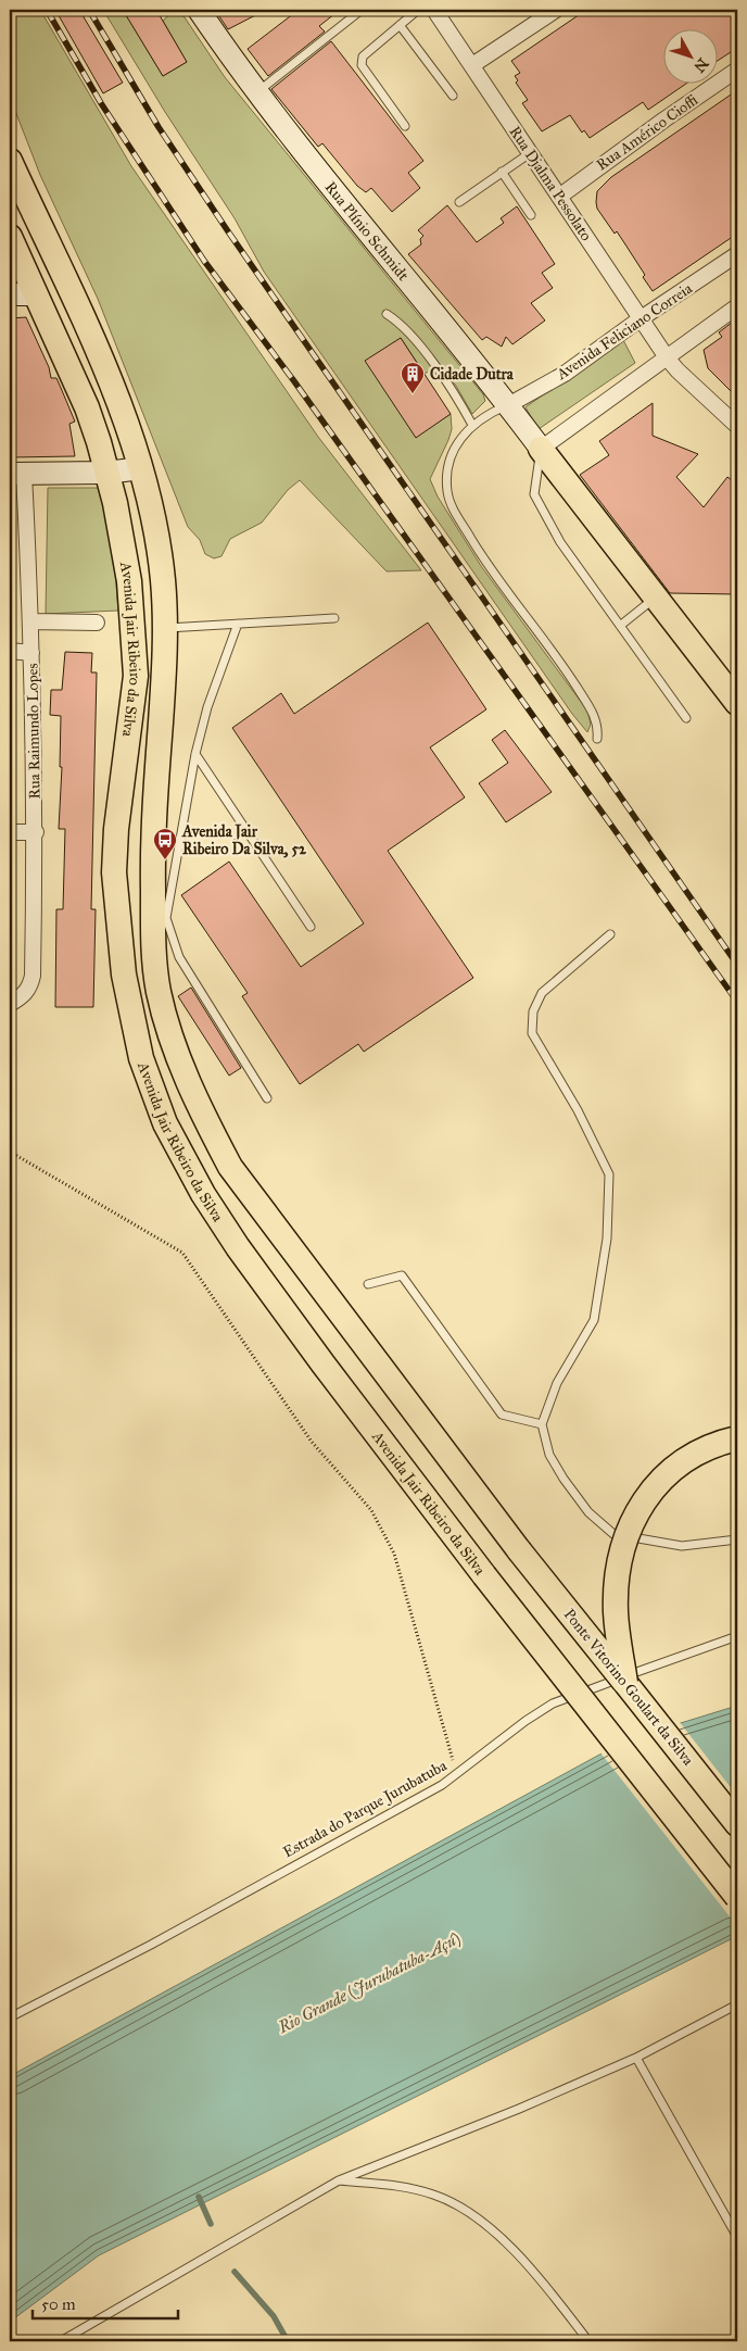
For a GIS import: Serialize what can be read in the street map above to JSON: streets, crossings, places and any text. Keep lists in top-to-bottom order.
{
  "streets": {
    "main road": ["Avenida Jair Ribeiro da Silva", "Ponte Vitorino Goulart da Silva"],
    "street": [
      "Rua Américo Cioffi",
      "Rua Djalma Pessolato",
      "Rua Plínio Schmidt",
      "Avenida Feliciano Correia",
      "Rua Raimundo Lopes"
    ],
    "lane": ["Estrada do Parque Jurubatuba"]
  },
  "crossings": [
    ["Rua Américo Cioffi", "Rua Djalma Pessolato"],
    ["Rua Djalma Pessolato", "Avenida Feliciano Correia"],
    ["Rua Plínio Schmidt", "Avenida Feliciano Correia"],
    ["Avenida Jair Ribeiro da Silva", "Ponte Vitorino Goulart da Silva"]
  ],
  "water": ["Rio Grande (Jurubatuba-Açú)"],
  "places": {
    "building": ["Cidade Dutra"],
    "bus stop": ["Avenida Jair Ribeiro Da Silva, 52"]
  },
  "scale_bar": "50 m",
  "north": "bottom right"
}
